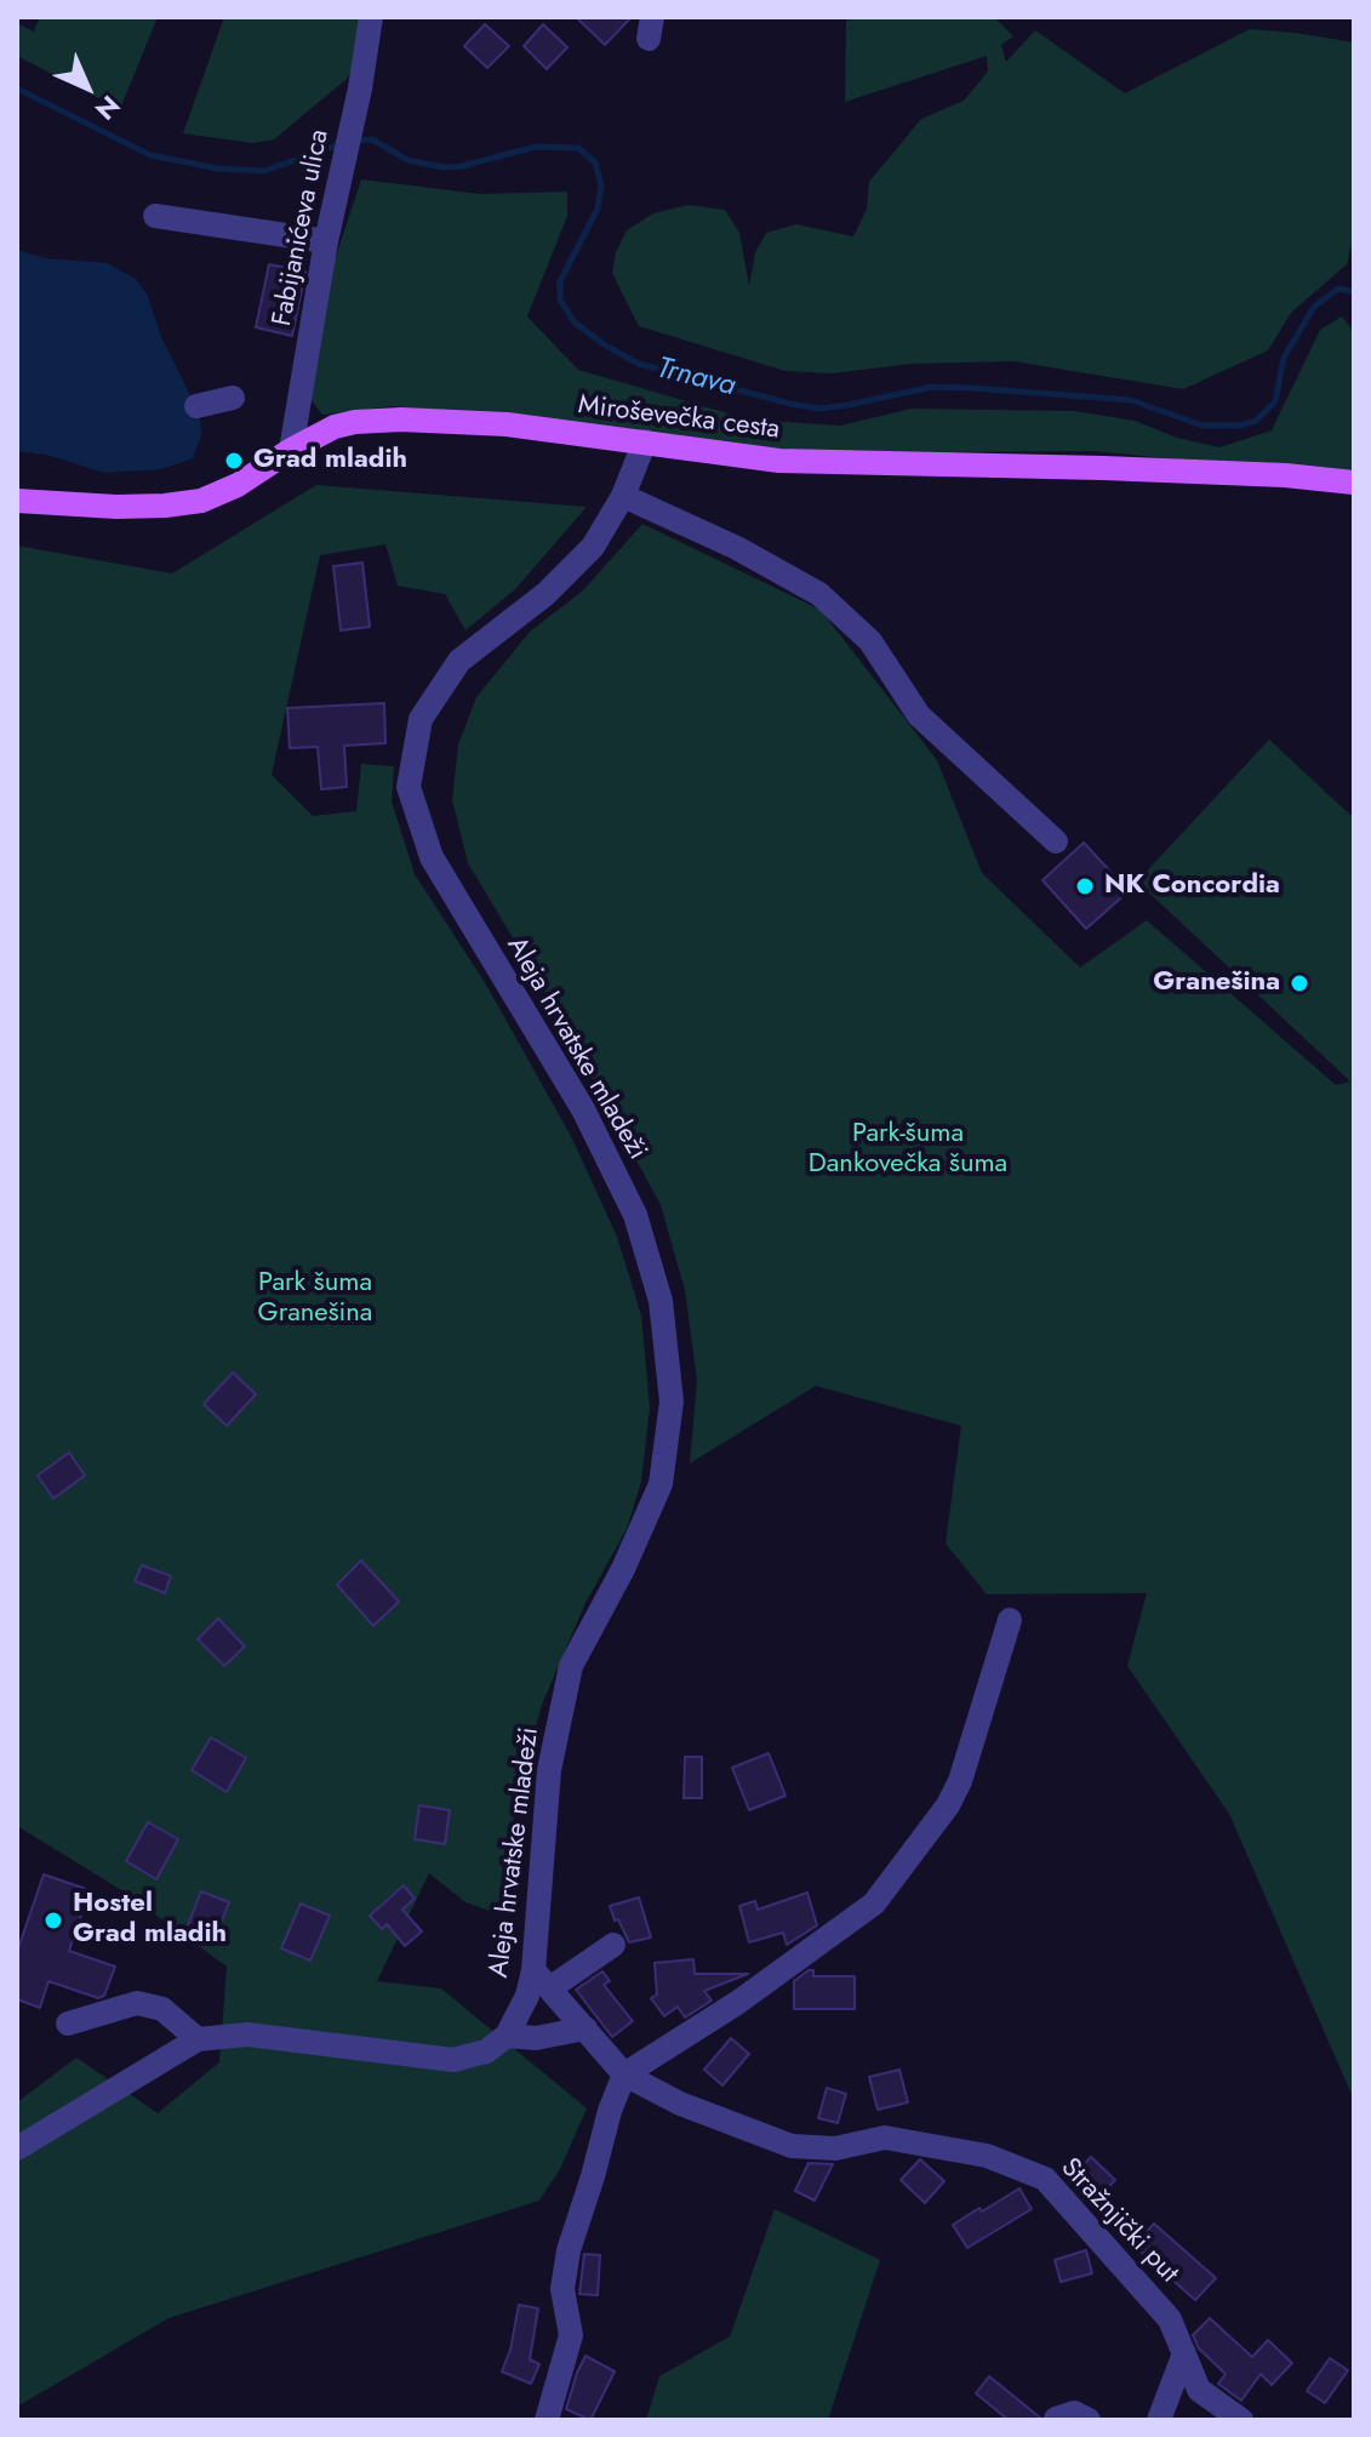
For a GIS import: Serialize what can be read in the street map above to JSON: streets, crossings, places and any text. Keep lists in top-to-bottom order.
{
  "streets": {
    "main road": ["Miroševečka cesta"],
    "street": ["Fabijanićeva ulica", "Aleja hrvatske mladeži", "Stražnjički put"]
  },
  "crossings": [
    ["Fabijanićeva ulica", "Miroševečka cesta"],
    ["Miroševečka cesta", "Aleja hrvatske mladeži"],
    ["Aleja hrvatske mladeži", "Stražnjički put"]
  ],
  "water": ["Trnava"],
  "parks": ["Park-šuma Dankovečka šuma", "Park šuma Granešina"],
  "places": [
    "Grad mladih",
    "NK Concordia",
    "Granešina",
    "Hostel Grad mladih"
  ],
  "north": "bottom right"
}
